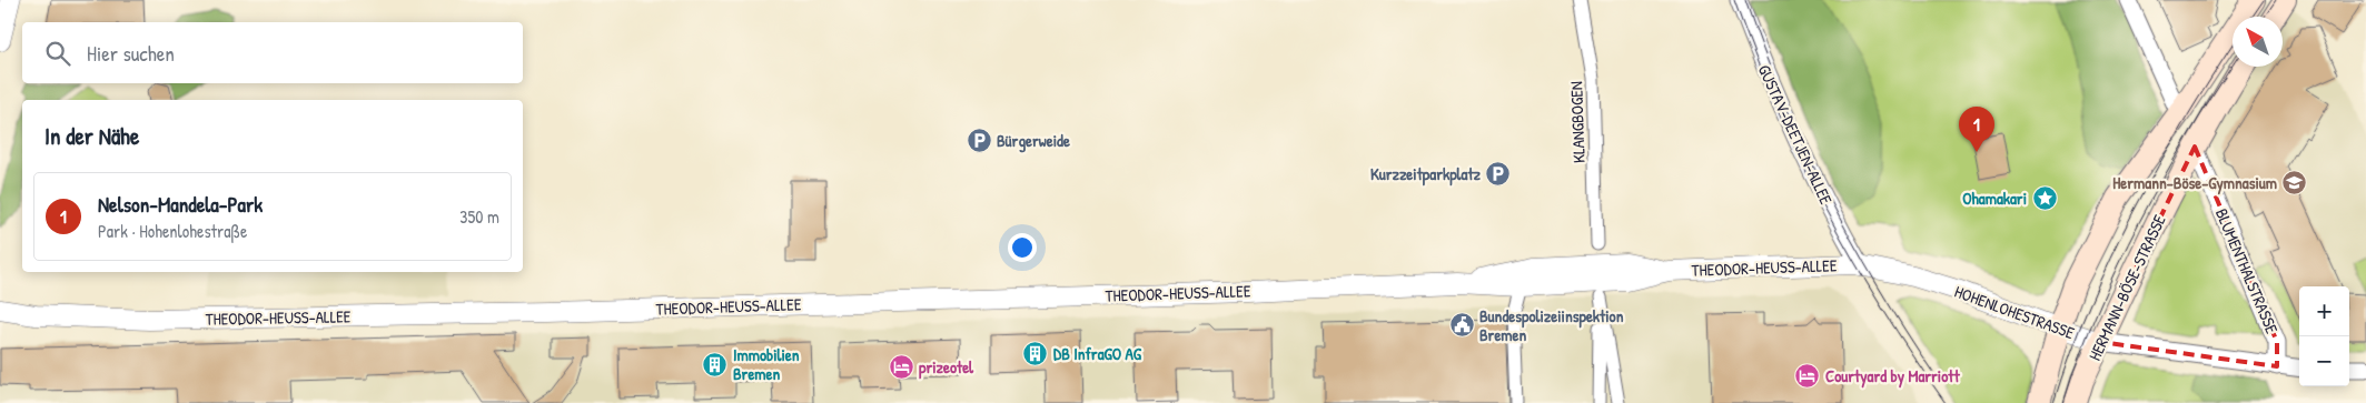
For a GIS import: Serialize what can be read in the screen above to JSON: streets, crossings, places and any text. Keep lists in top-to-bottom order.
{
  "streets": {
    "main road": ["HERMANN-BÖSE-STRASSE"],
    "street": [
      "KLANGBOGEN",
      "GUSTAV-DEETJEN-ALLEE",
      "THEODOR-HEUSS-ALLEE",
      "BLUMENTHALSTRASSE",
      "HOHENLOHESTRASSE"
    ]
  },
  "crossings": [
    ["GUSTAV-DEETJEN-ALLEE", "THEODOR-HEUSS-ALLEE"],
    ["GUSTAV-DEETJEN-ALLEE", "HOHENLOHESTRASSE"],
    ["THEODOR-HEUSS-ALLEE", "HOHENLOHESTRASSE"],
    ["BLUMENTHALSTRASSE", "HERMANN-BÖSE-STRASSE"],
    ["BLUMENTHALSTRASSE", "HOHENLOHESTRASSE"],
    ["HERMANN-BÖSE-STRASSE", "HOHENLOHESTRASSE"]
  ],
  "places": {
    "parking": ["Bürgerweide", "Kurzzeitparkplatz"],
    "school or university": ["Hermann-Böse-Gymnasium"],
    "place": ["Ohamakari"],
    "public building": ["Bundespolizeiinspektion Bremen"],
    "building": ["DB InfraGO AG", "Immobilien Bremen"],
    "hotel": ["prizeotel", "Courtyard by Marriott"]
  },
  "north": "top left",
  "page": {
    "search": "Hier suchen",
    "heading": "In der Nähe",
    "pins": "1",
    "list": [
      {
        "mark": "1",
        "name": "Nelson-Mandela-Park",
        "note": "Park · Hohenlohestraße",
        "value": "350 m"
      }
    ],
    "map_buttons": ["+", "−"]
  }
}
